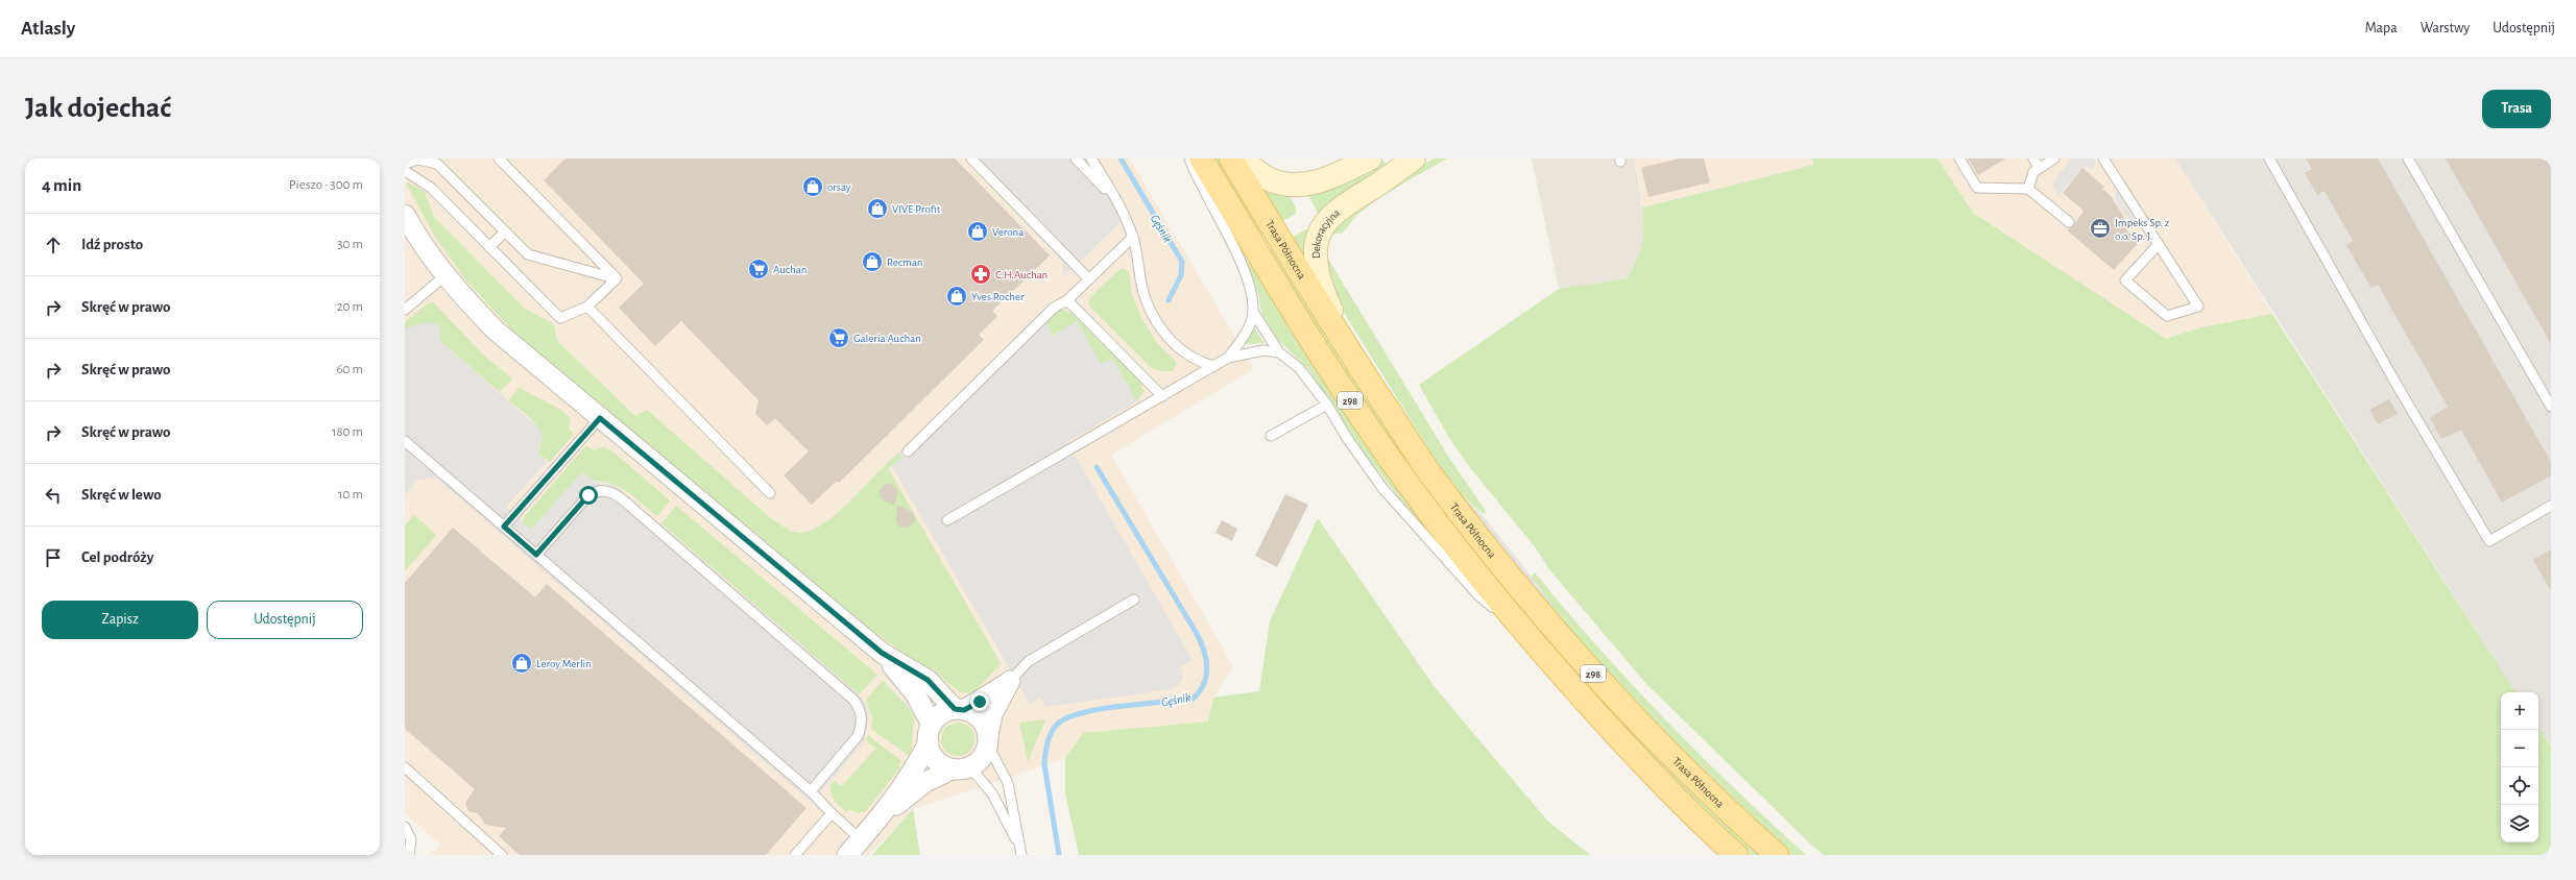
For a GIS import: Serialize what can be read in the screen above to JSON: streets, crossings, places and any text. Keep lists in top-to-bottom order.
{
  "streets": {
    "main road": ["Trasa Północna", "298"],
    "street": ["Dekoracyjna"]
  },
  "crossings": [
    ["Dekoracyjna", "Trasa Północna"]
  ],
  "water": ["Gęśnik"],
  "places": {
    "shop": [
      "orsay",
      "VIVE Profit",
      "Verona",
      "Recman",
      "Yves Rocher",
      "Leroy Merlin"
    ],
    "office": ["Impeks Sp. z o.o. Sp. J."],
    "supermarket": ["Auchan", "Galeria Auchan"],
    "pharmacy": ["C.H.Auchan"]
  },
  "page": {
    "header": "Atlasly",
    "nav": ["Mapa", "Warstwy", "Udostępnij"],
    "buttons": [
      "Trasa",
      ["Zapisz", "Udostępnij"]
    ],
    "title": "Jak dojechać",
    "heading": ["4 min", "Pieszo · 300 m"],
    "list": [
      ["Idź prosto", "30 m"],
      ["Skręć w prawo", "20 m"],
      ["Skręć w prawo", "60 m"],
      ["Skręć w prawo", "180 m"],
      ["Skręć w lewo", "10 m"],
      "Cel podróży"
    ],
    "map_buttons": ["+", "−"]
  }
}
